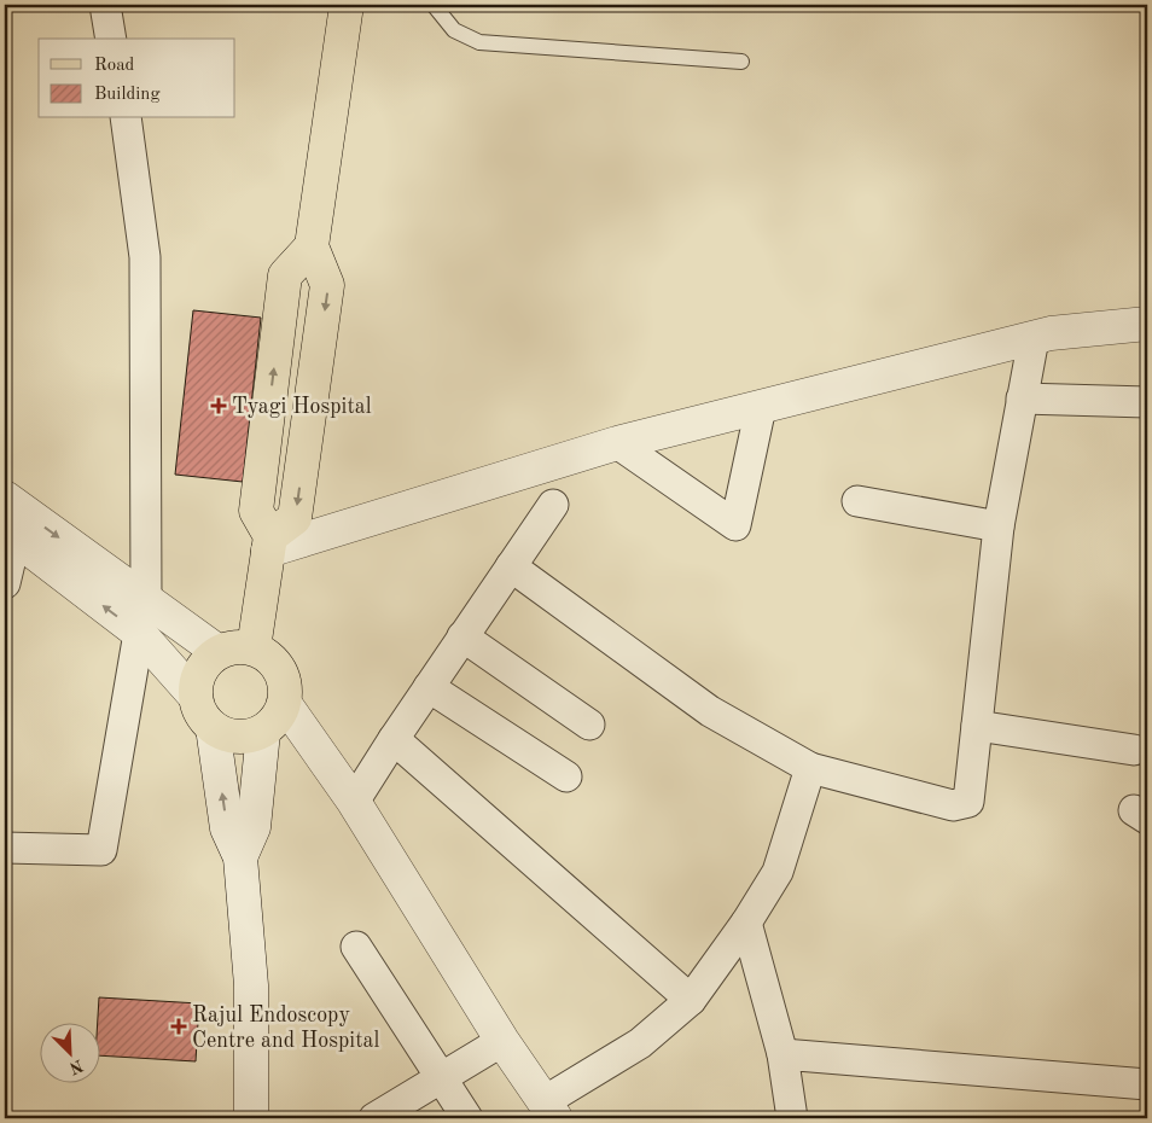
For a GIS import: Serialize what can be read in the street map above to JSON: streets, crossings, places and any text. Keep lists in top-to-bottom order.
{
  "places": {
    "health": ["Tyagi Hospital", "Rajul Endoscopy Centre and Hospital"]
  },
  "legend": ["Road", "Building"],
  "north": "bottom right"
}
